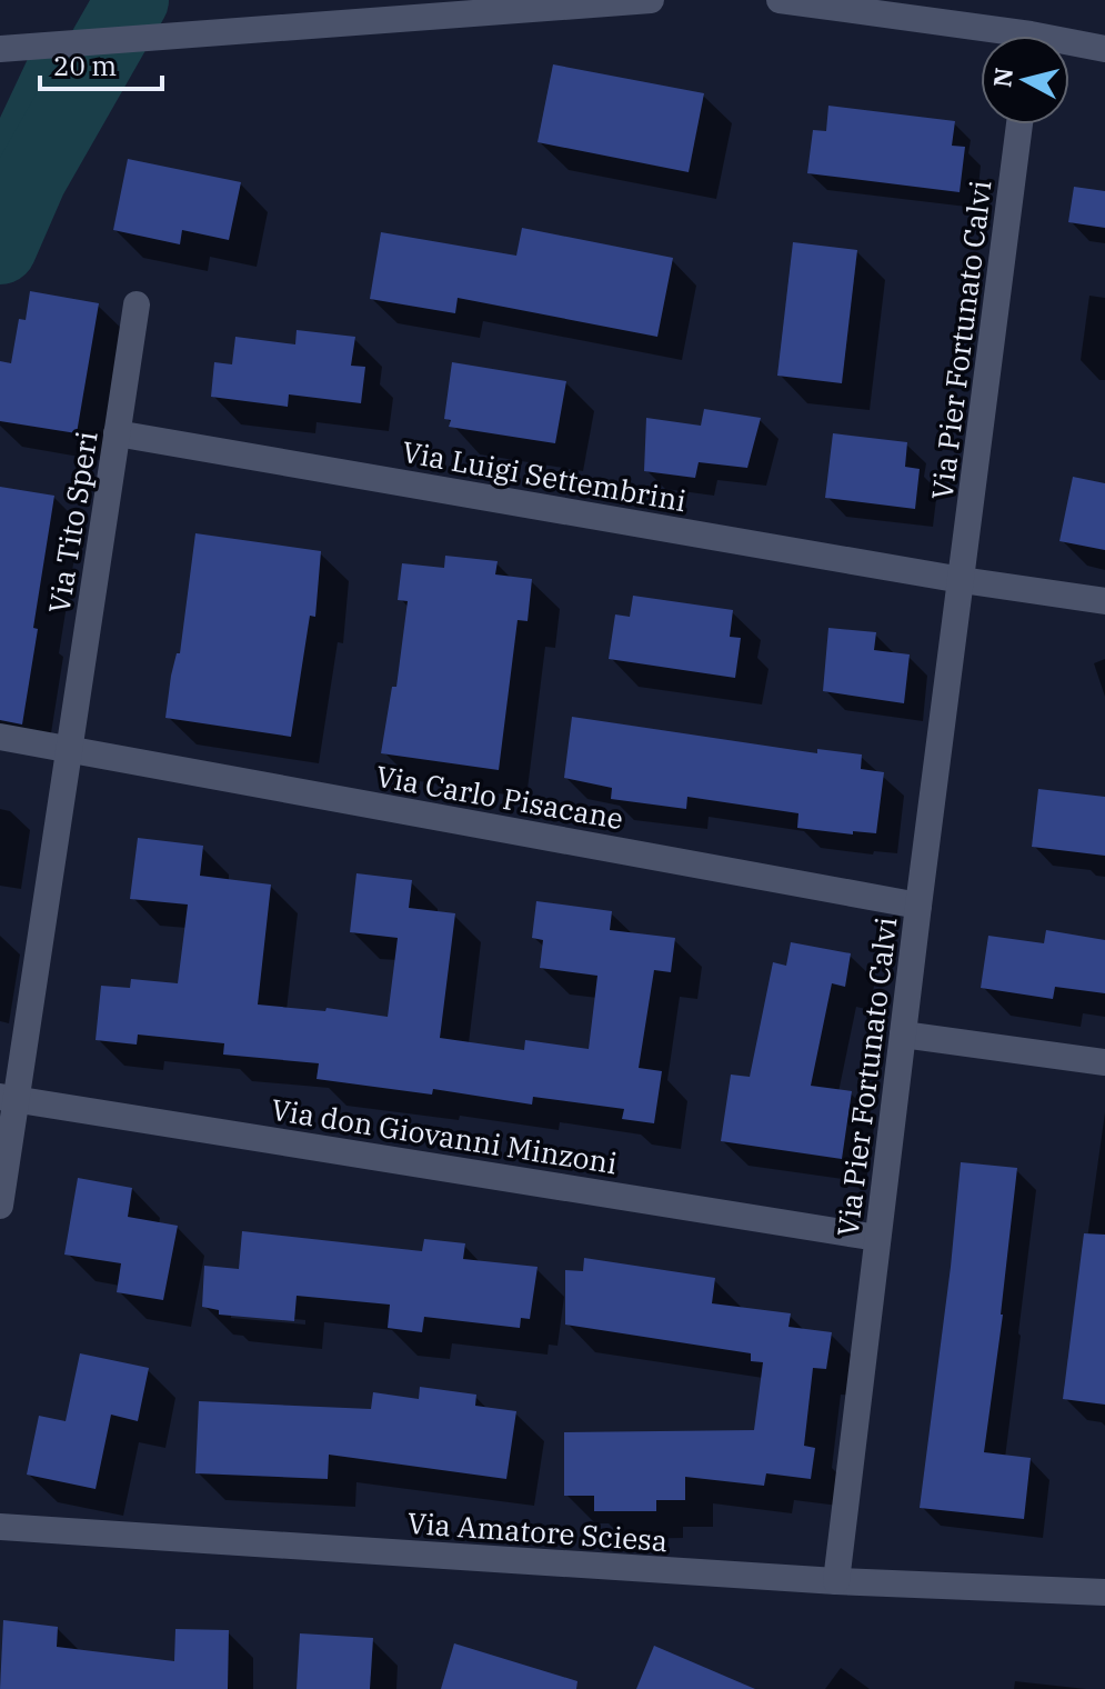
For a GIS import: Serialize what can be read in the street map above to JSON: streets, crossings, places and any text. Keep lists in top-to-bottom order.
{
  "streets": {
    "street": [
      "Via Pier Fortunato Calvi",
      "Via Luigi Settembrini",
      "Via Tito Speri",
      "Via Carlo Pisacane",
      "Via don Giovanni Minzoni",
      "Via Amatore Sciesa"
    ]
  },
  "crossings": [
    ["Via Pier Fortunato Calvi", "Via Luigi Settembrini"],
    ["Via Pier Fortunato Calvi", "Via Carlo Pisacane"],
    ["Via Pier Fortunato Calvi", "Via don Giovanni Minzoni"],
    ["Via Pier Fortunato Calvi", "Via Amatore Sciesa"],
    ["Via Luigi Settembrini", "Via Tito Speri"],
    ["Via Tito Speri", "Via Carlo Pisacane"],
    ["Via Tito Speri", "Via don Giovanni Minzoni"]
  ],
  "scale_bar": "20 m",
  "north": "left"
}
